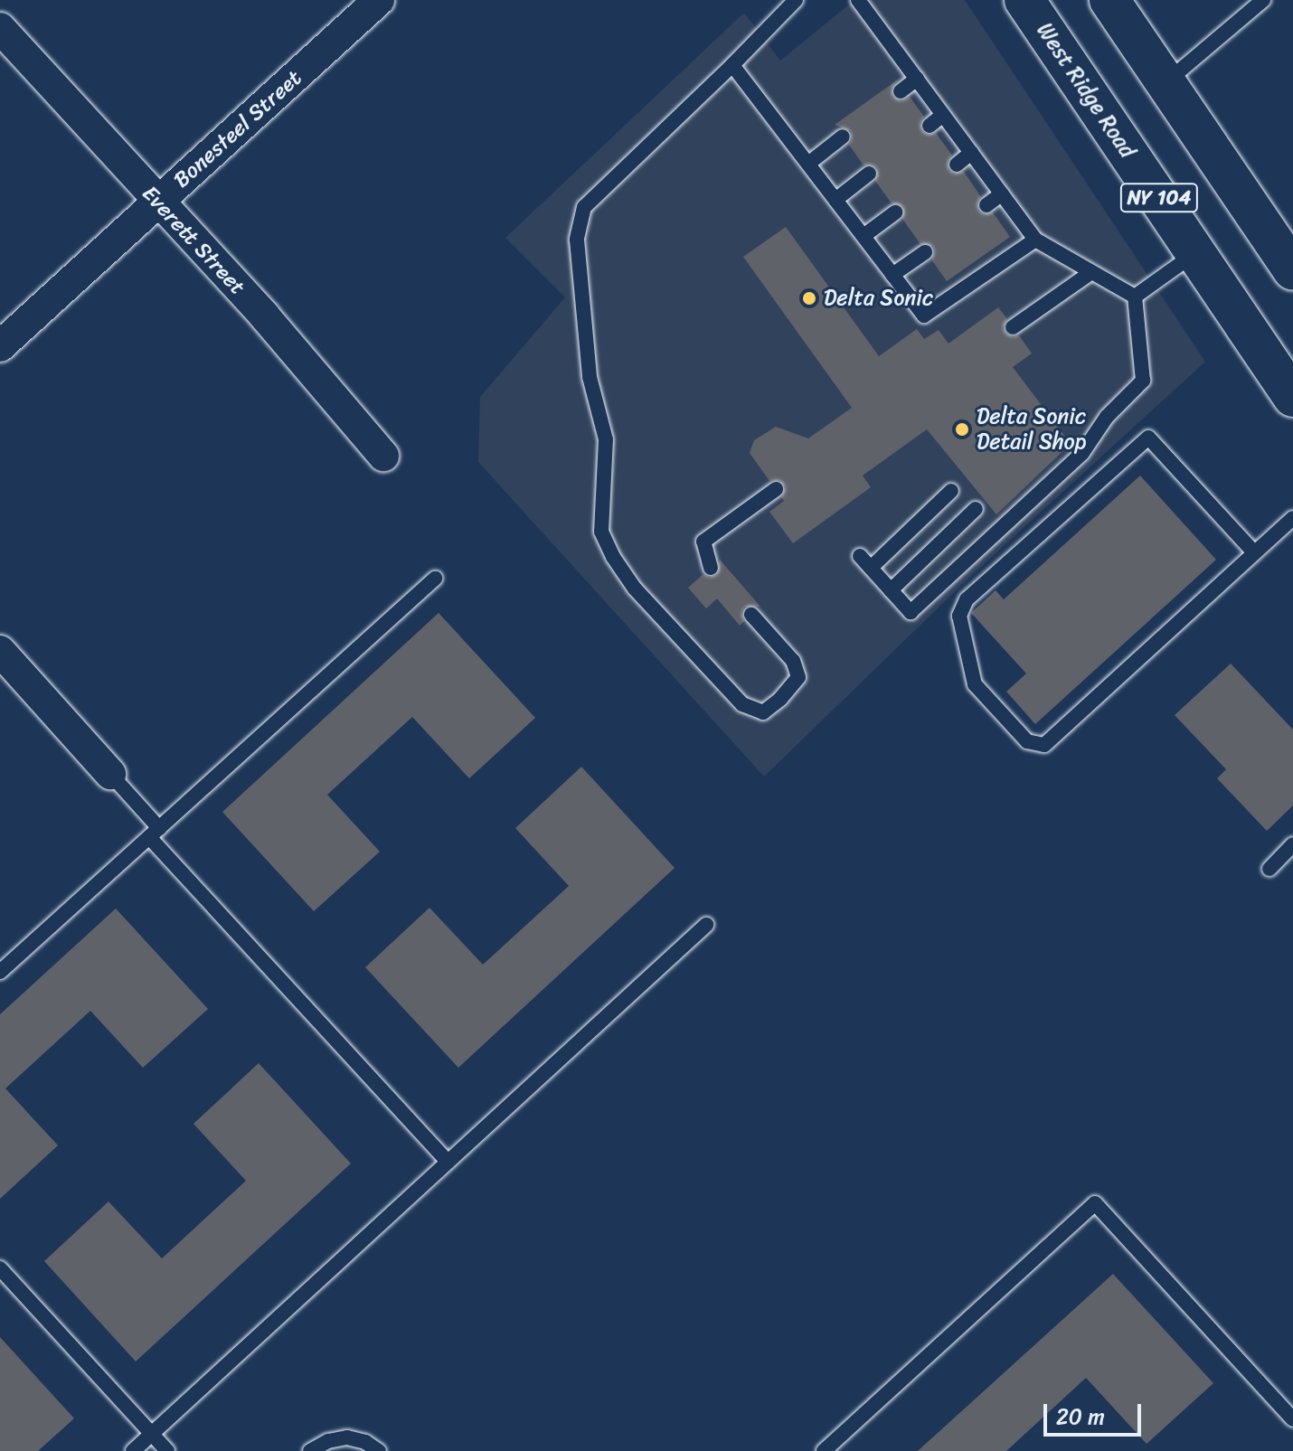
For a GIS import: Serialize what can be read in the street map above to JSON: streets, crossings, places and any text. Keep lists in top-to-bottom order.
{
  "streets": {
    "highway": ["West Ridge Road", "NY 104"],
    "street": ["Bonesteel Street", "Everett Street"]
  },
  "crossings": [
    ["Bonesteel Street", "Everett Street"]
  ],
  "places": ["Delta Sonic", "Delta Sonic Detail Shop"],
  "scale_bar": "20 m"
}
